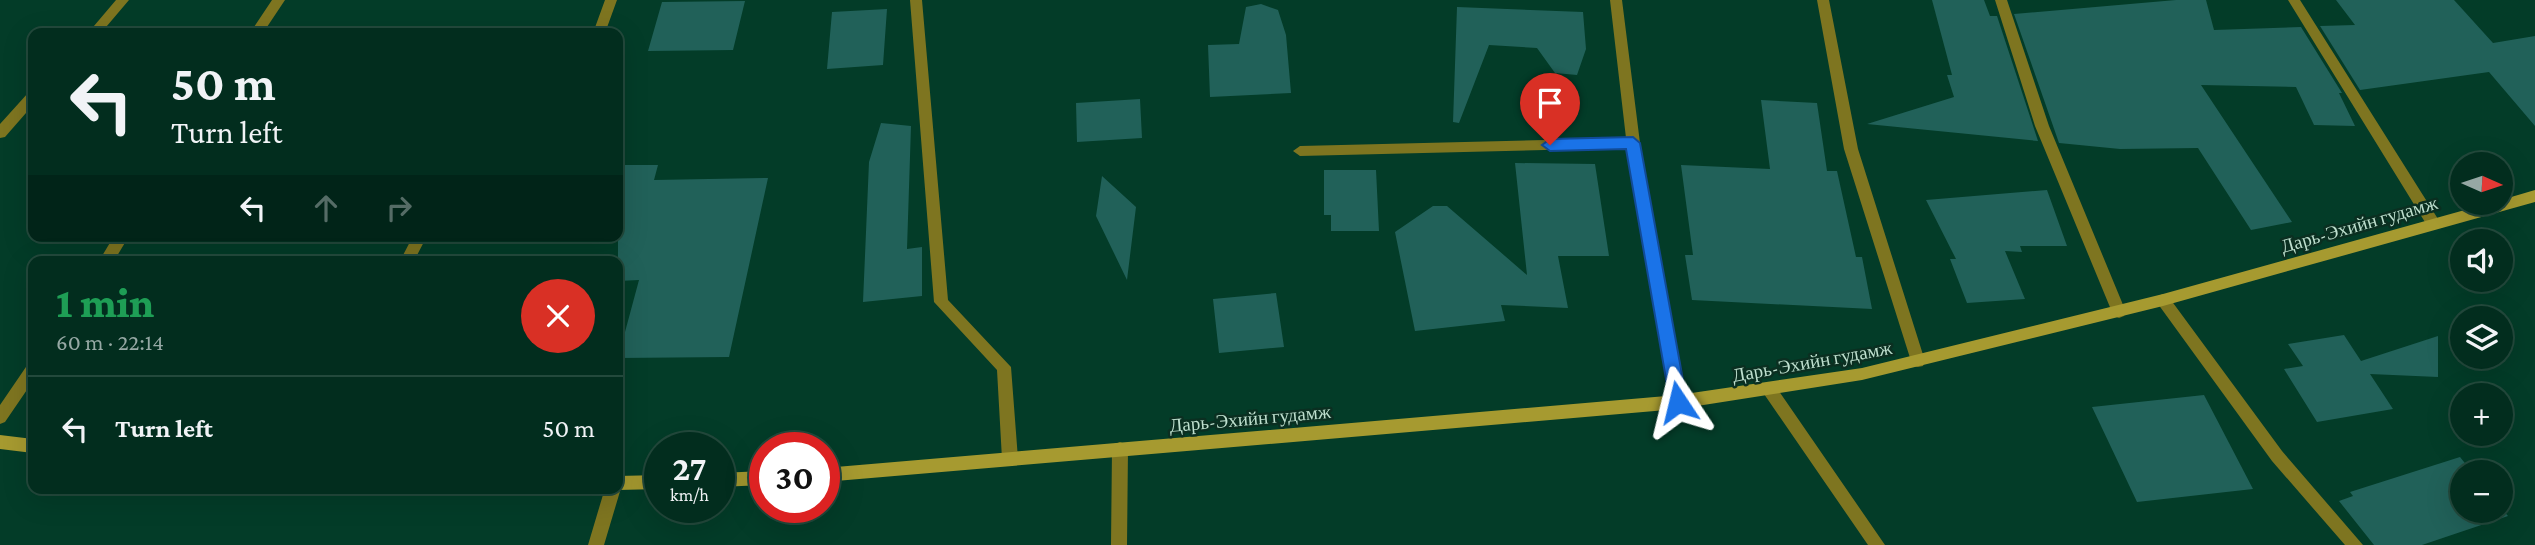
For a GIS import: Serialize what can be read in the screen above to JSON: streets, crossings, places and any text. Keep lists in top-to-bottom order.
{
  "streets": {
    "main road": ["Дарь-Эхийн гудамж"]
  },
  "north": "right",
  "page": {
    "turn": ["50 m", "Turn left"],
    "map_buttons": ["+", "−"],
    "heading": ["1 min", "60 m · 22:14"],
    "list": [
      {
        "name": "Turn left",
        "value": "50 m"
      }
    ],
    "speed": "27 km/h",
    "limit": "30"
  }
}
